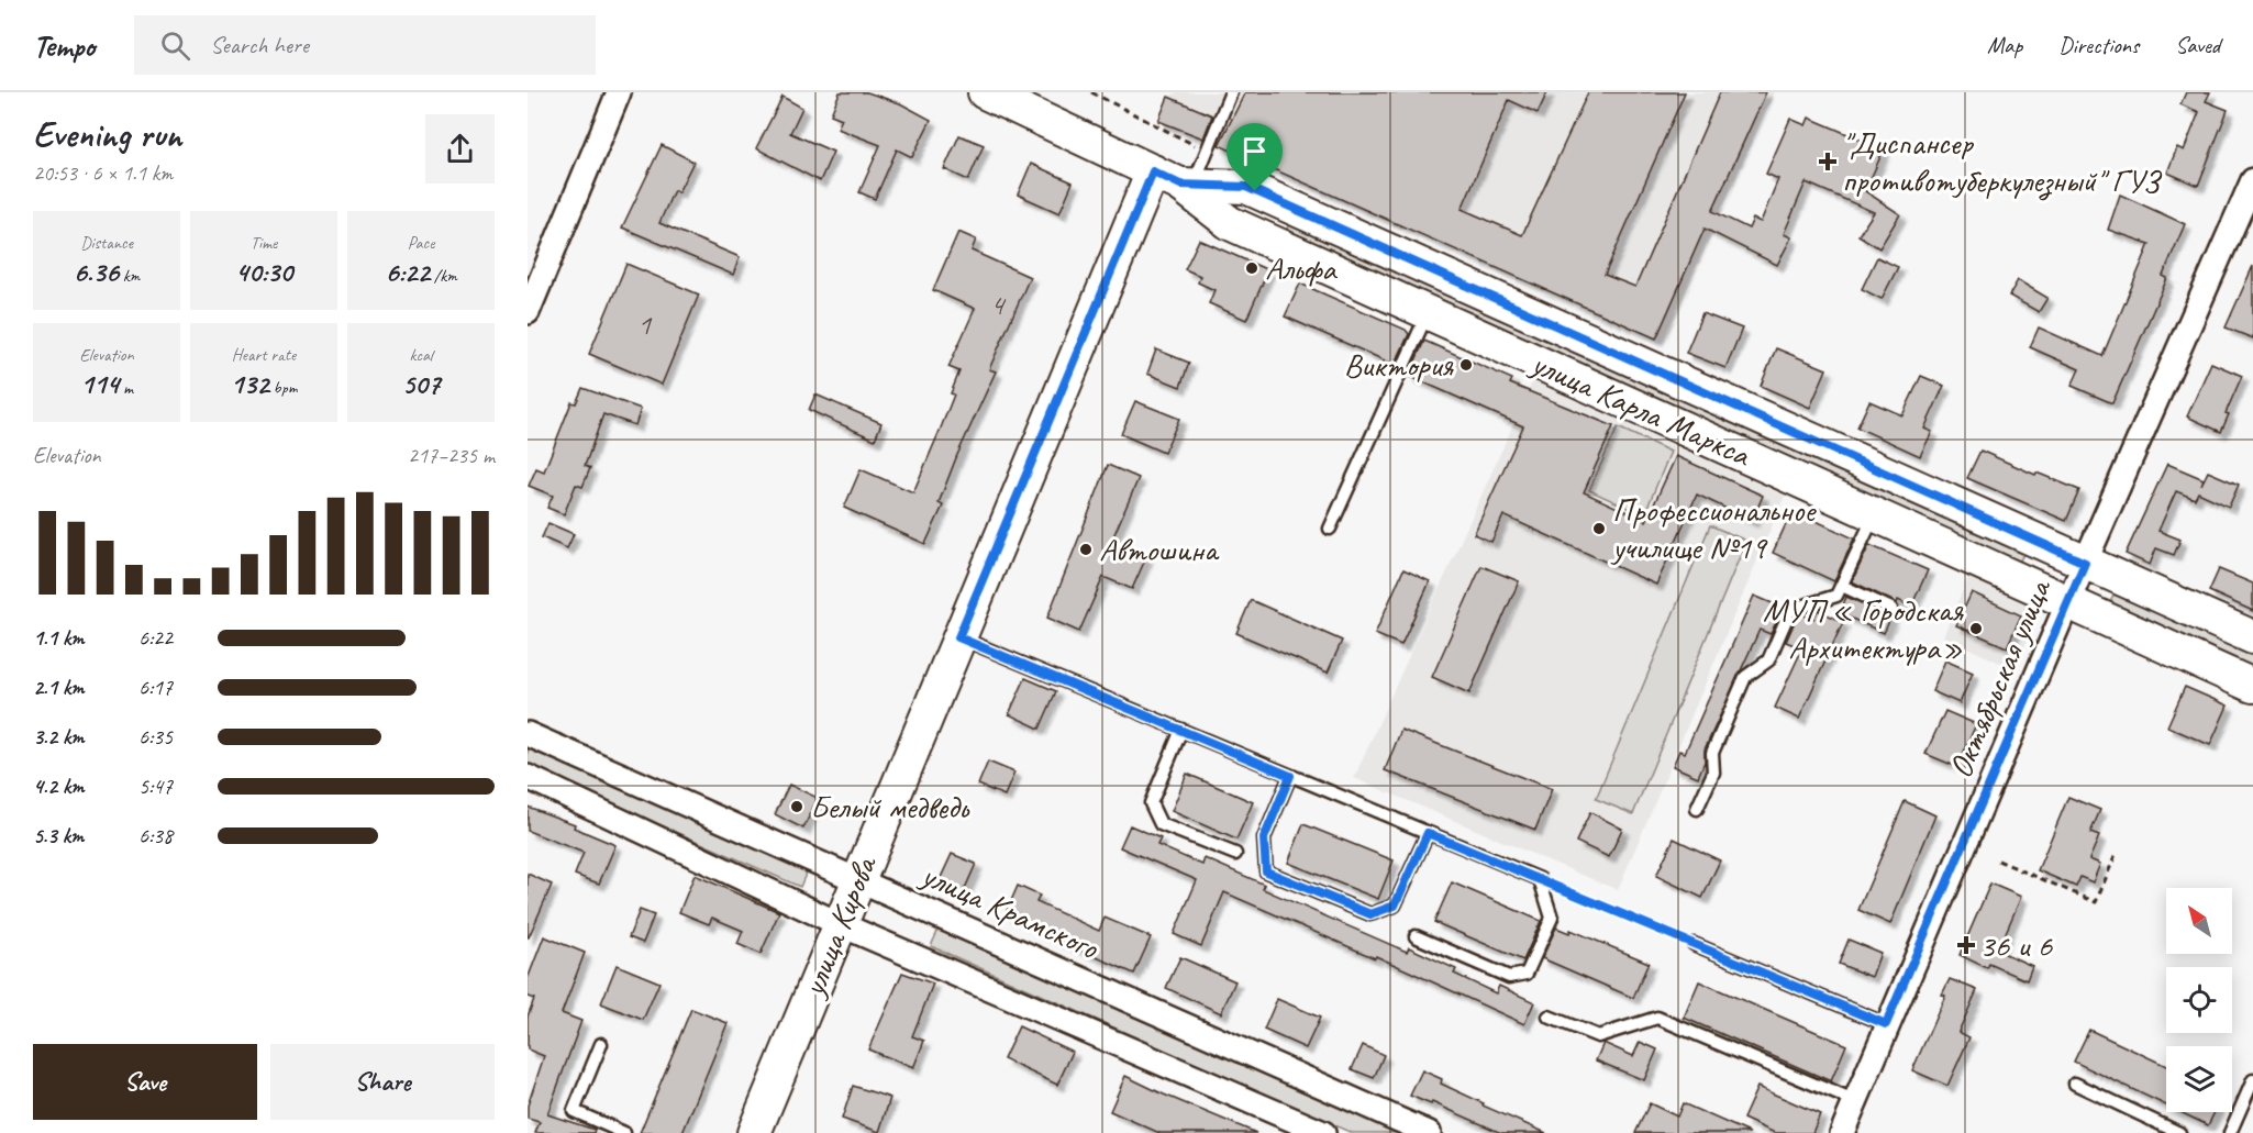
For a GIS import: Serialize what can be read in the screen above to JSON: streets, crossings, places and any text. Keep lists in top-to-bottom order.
{
  "streets": {
    "main road": ["улица Карла Маркса", "улица Кирова"],
    "street": ["Октябрьская улица", "улица Крамского"]
  },
  "crossings": [
    ["улица Карла Маркса", "Октябрьская улица"],
    ["улица Карла Маркса", "улица Кирова"],
    ["улица Крамского", "улица Кирова"]
  ],
  "places": {
    "health": ["\"Диспансер противотуберкулезный\" ГУЗ", "36 и 6"],
    "other": [
      "Альфа",
      "Виктория",
      "Профессиональное училище №19",
      "Автошина",
      "МУП « Городская Архитектура»",
      "Белый медведь"
    ]
  },
  "house_numbers": ["4", "1"],
  "north": "top left",
  "page": {
    "header": "Tempo",
    "search": "Search here",
    "nav": ["Map", "Directions", "Saved"],
    "heading": ["Evening run", "20:53 · 6 × 1.1 km"],
    "stats": [
      ["Distance", "6.36 km"],
      ["Time", "40:30"],
      ["Pace", "6:22 /km"],
      ["Elevation", "114 m"],
      ["Heart rate", "132 bpm"],
      ["kcal", "507"]
    ],
    "chart": ["Elevation", "217–235 m"],
    "list": [
      {
        "name": "1.1 km",
        "note": "6:22"
      },
      {
        "name": "2.1 km",
        "note": "6:17"
      },
      {
        "name": "3.2 km",
        "note": "6:35"
      },
      {
        "name": "4.2 km",
        "note": "5:47"
      },
      {
        "name": "5.3 km",
        "note": "6:38"
      }
    ],
    "buttons": ["Save", "Share"]
  }
}
